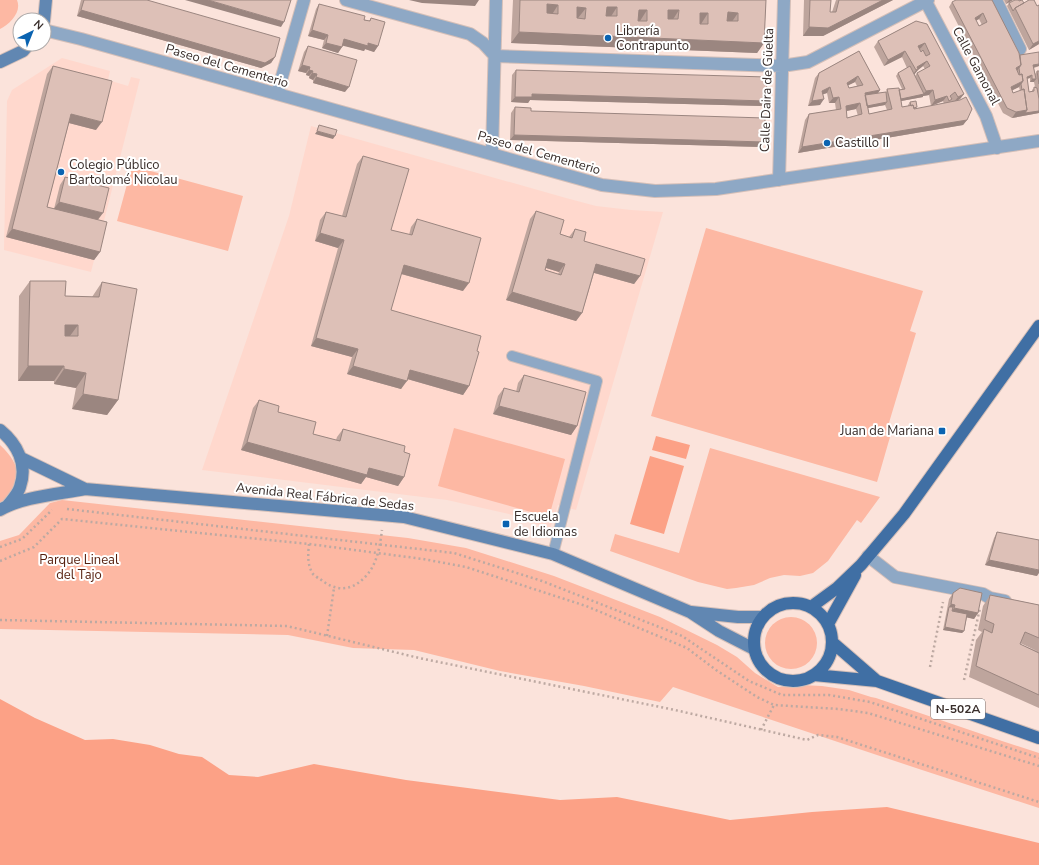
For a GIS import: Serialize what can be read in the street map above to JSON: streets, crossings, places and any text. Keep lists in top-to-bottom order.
{
  "streets": {
    "main road": ["N-502A"],
    "street": [
      "Paseo del Cementerio",
      "Calle Gamonal",
      "Calle Daira de Güelta",
      "Avenida Real Fábrica de Sedas"
    ]
  },
  "crossings": [
    ["Paseo del Cementerio", "Calle Gamonal"],
    ["Paseo del Cementerio", "Calle Daira de Güelta"],
    ["Avenida Real Fábrica de Sedas", "N-502A"]
  ],
  "parks": ["Parque Lineal del Tajo"],
  "places": {
    "other": ["Librería Contrapunto", "Castillo II", "Colegio Público Bartolomé Nicolau"],
    "transit": ["Juan de Mariana", "Escuela de Idiomas"]
  },
  "north": "top right"
}
